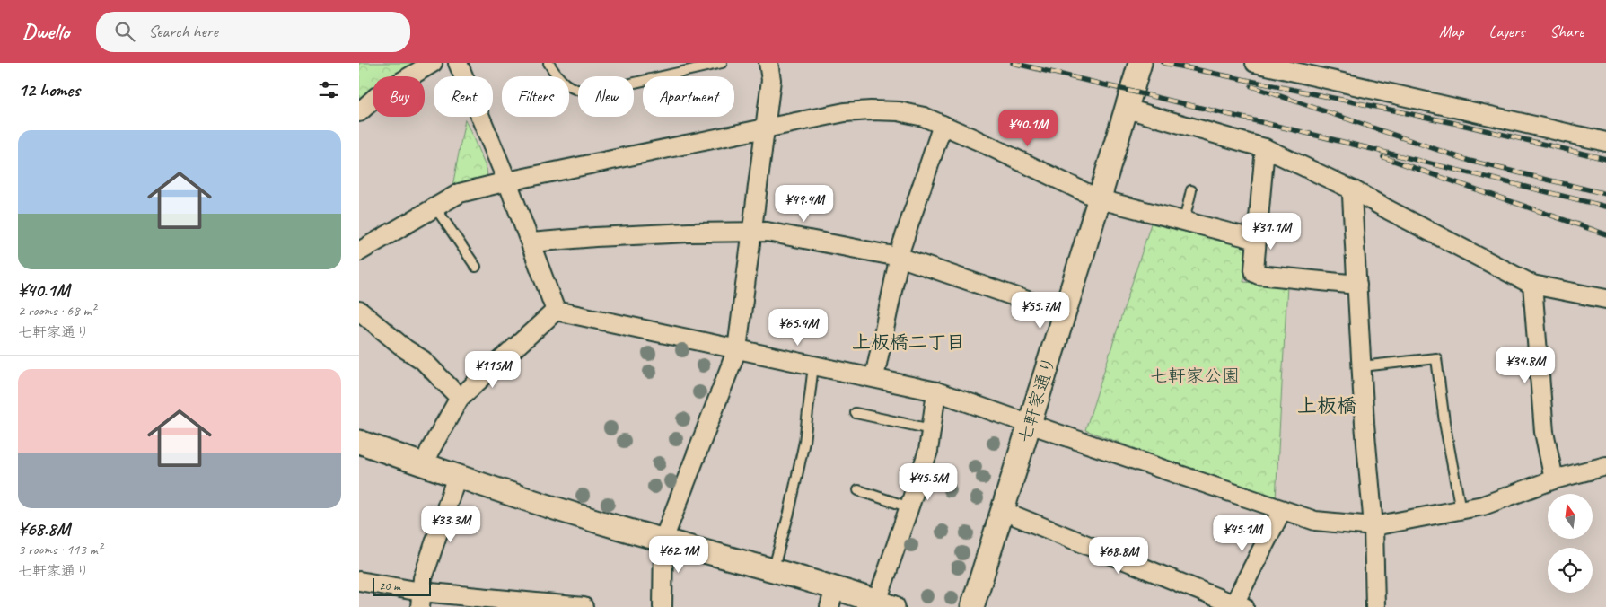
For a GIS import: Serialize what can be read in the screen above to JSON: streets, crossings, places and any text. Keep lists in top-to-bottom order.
{
  "streets": {
    "street": ["七軒家通り"]
  },
  "districts": ["上板橋二丁目", "上板橋"],
  "parks": ["七軒家公園"],
  "scale_bar": "20 m",
  "north": "top",
  "page": {
    "header": "Dwello",
    "search": "Search here",
    "nav": ["Map", "Layers", "Share"],
    "heading": "12 homes",
    "chip": [
      "Buy",
      "Rent",
      "Filters",
      "New",
      "Apartment"
    ],
    "price": [
      "¥40.1M",
      "¥49.4M",
      "¥31.1M",
      "¥55.7M",
      "¥65.4M",
      "¥34.8M",
      "¥115M",
      "¥45.5M",
      "¥33.3M",
      "¥45.1M",
      "¥62.1M",
      "¥68.8M"
    ],
    "list": [
      {
        "name": "¥40.1M",
        "note": "2 rooms · 68 m² · 七軒家通り"
      },
      {
        "name": "¥68.8M",
        "note": "3 rooms · 113 m² · 七軒家通り"
      }
    ],
    "scale": "20 m"
  }
}
